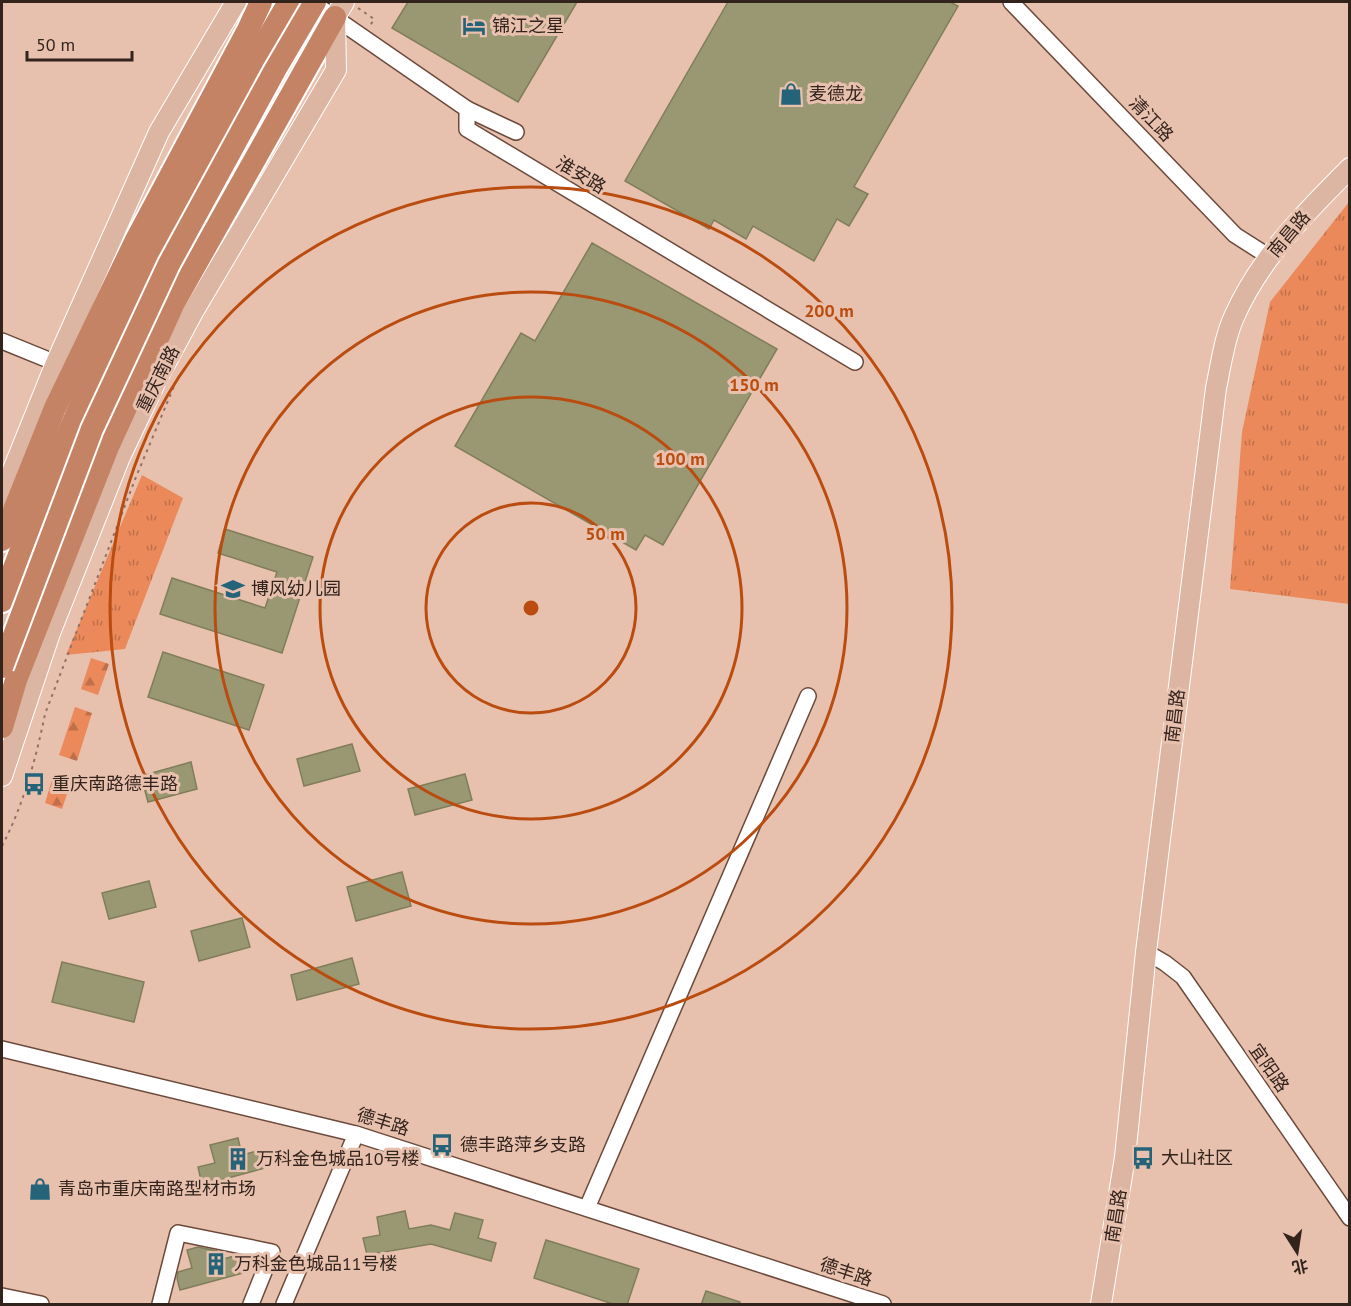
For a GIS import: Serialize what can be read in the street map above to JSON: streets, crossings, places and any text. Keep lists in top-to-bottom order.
{
  "streets": {
    "main road": ["南昌路", "重庆南路"],
    "street": [
      "清江路",
      "淮安路",
      "宜阳路",
      "德丰路"
    ]
  },
  "crossings": [
    ["清江路", "南昌路"],
    ["南昌路", "宜阳路"]
  ],
  "places": {
    "hotel": ["锦江之星"],
    "shop": ["麦德龙", "青岛市重庆南路型材市场"],
    "school or university": ["博风幼儿园"],
    "bus stop": ["重庆南路德丰路", "德丰路萍乡支路", "大山社区"],
    "building": ["万科金色城品10号楼", "万科金色城品11号楼"]
  },
  "scale_bar": "50 m",
  "north": "bottom",
  "rings": [
    "200 m",
    "150 m",
    "100 m",
    "50 m"
  ]
}
